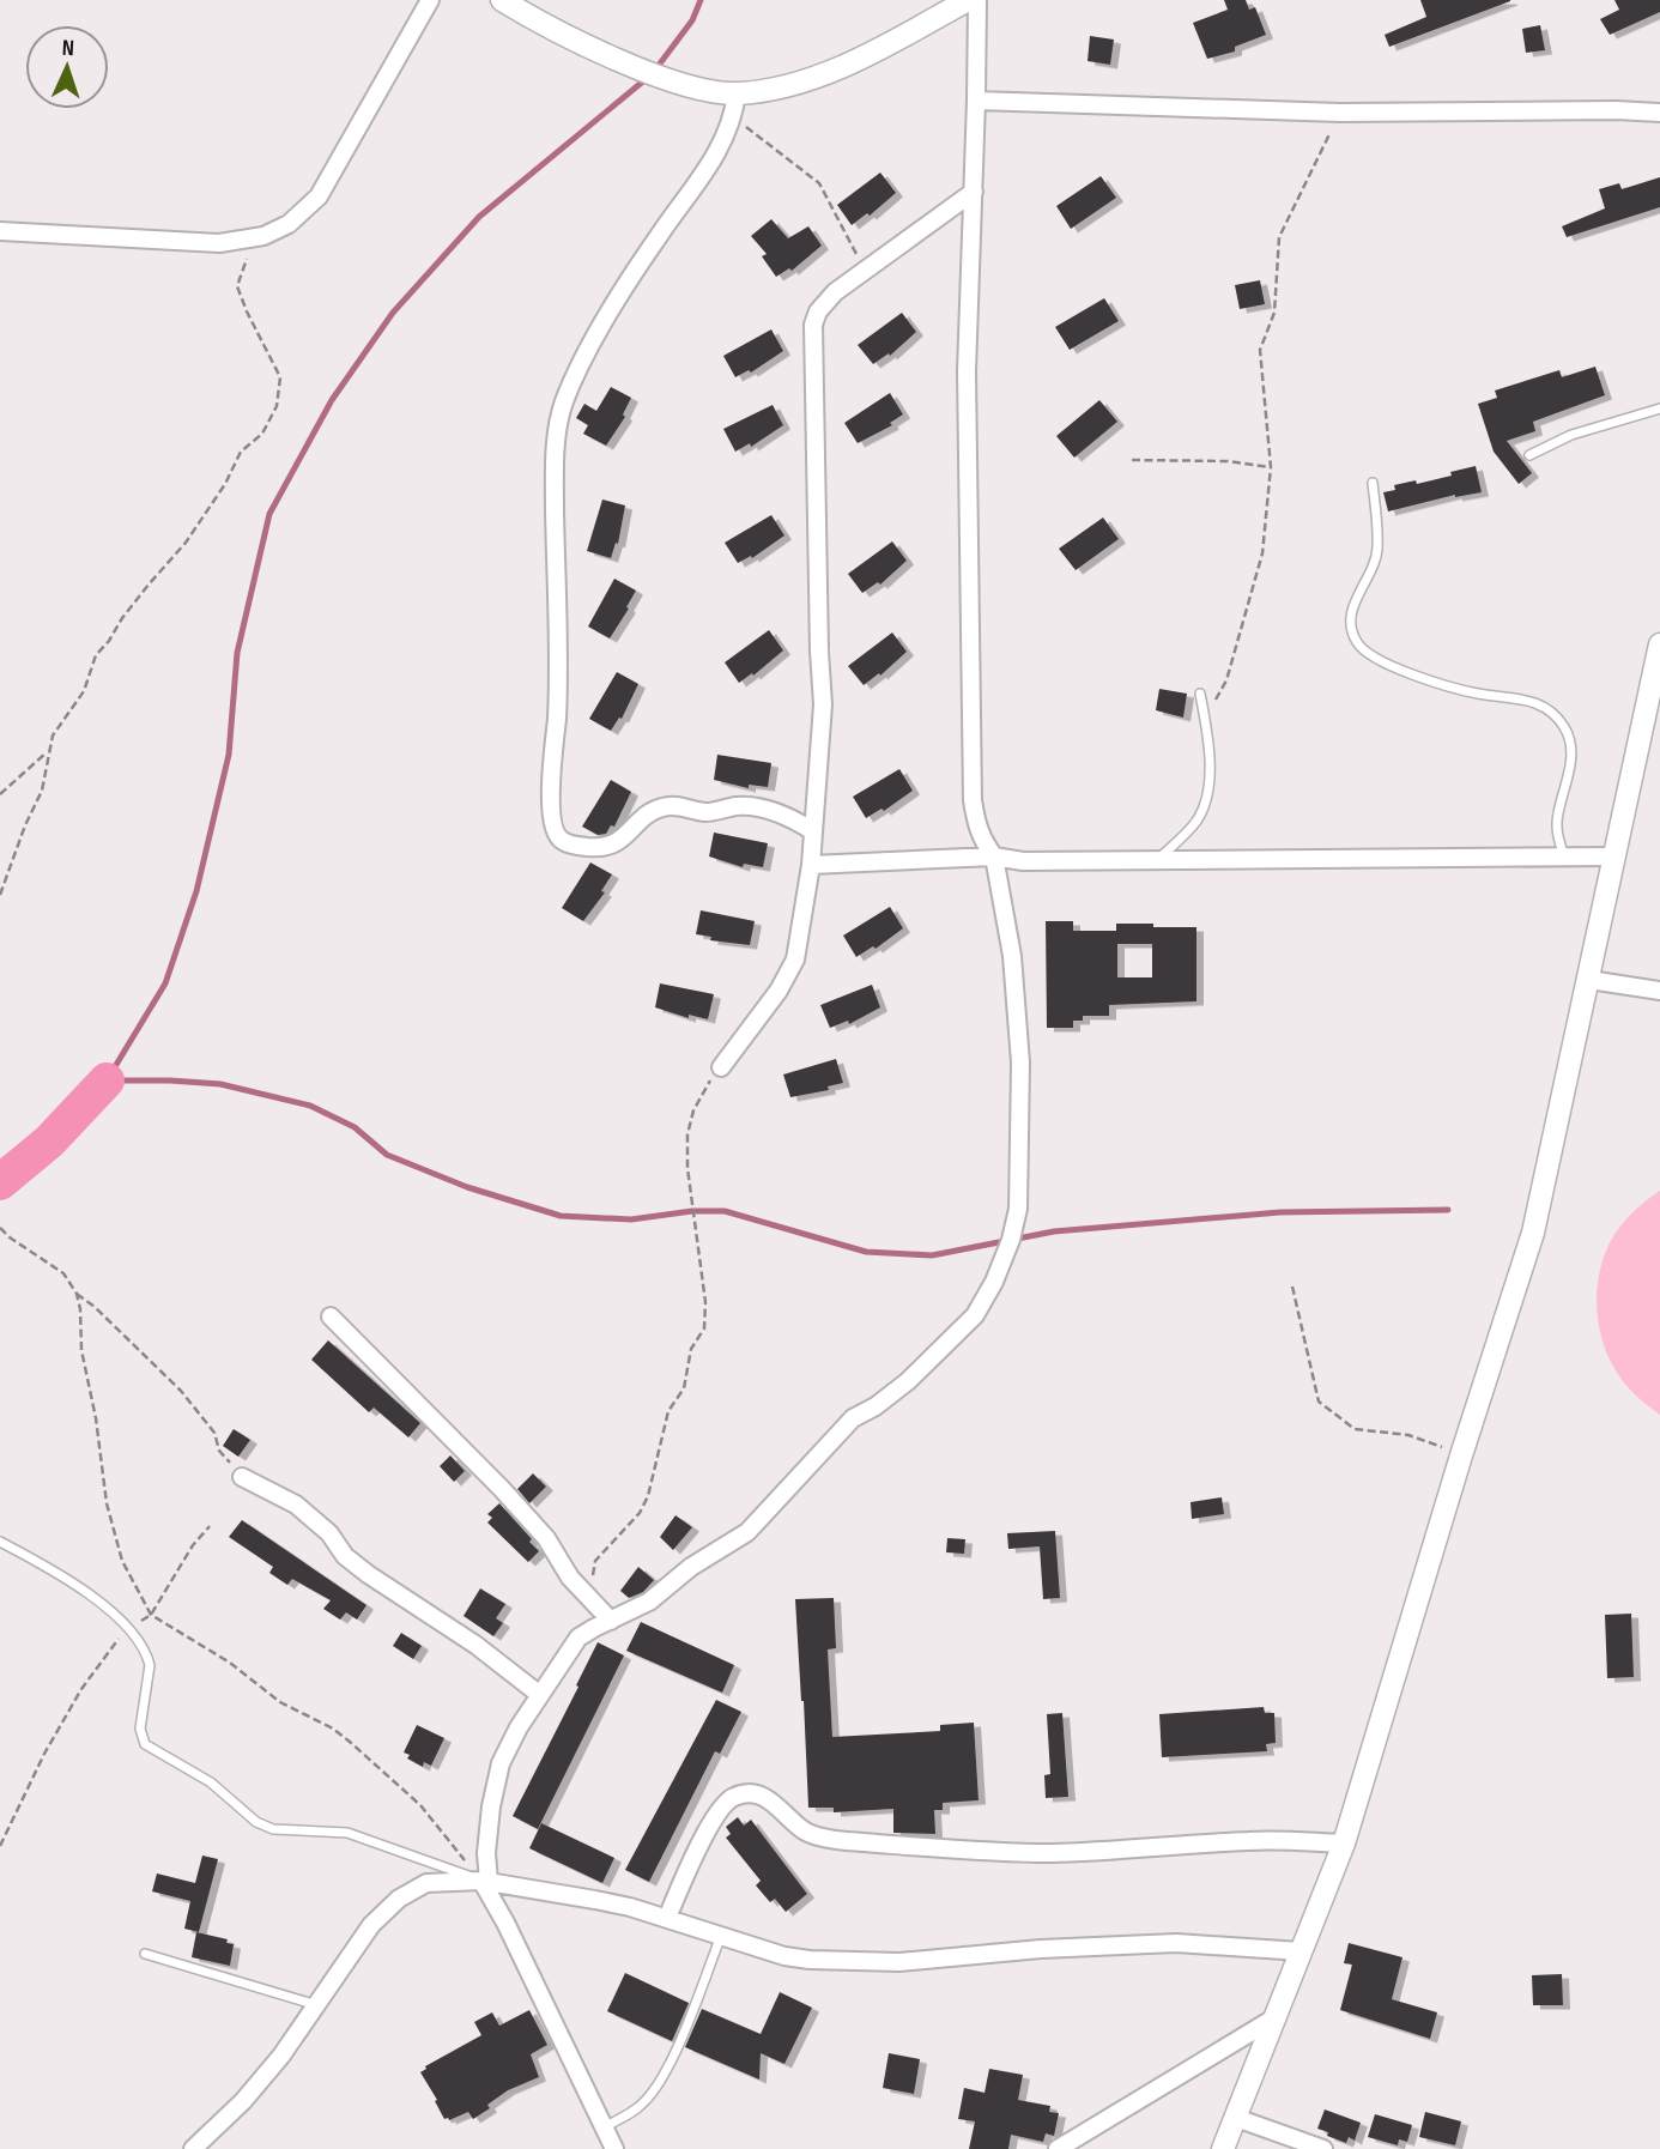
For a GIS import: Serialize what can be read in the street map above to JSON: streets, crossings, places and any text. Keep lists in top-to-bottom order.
{
  "north": "top"
}
